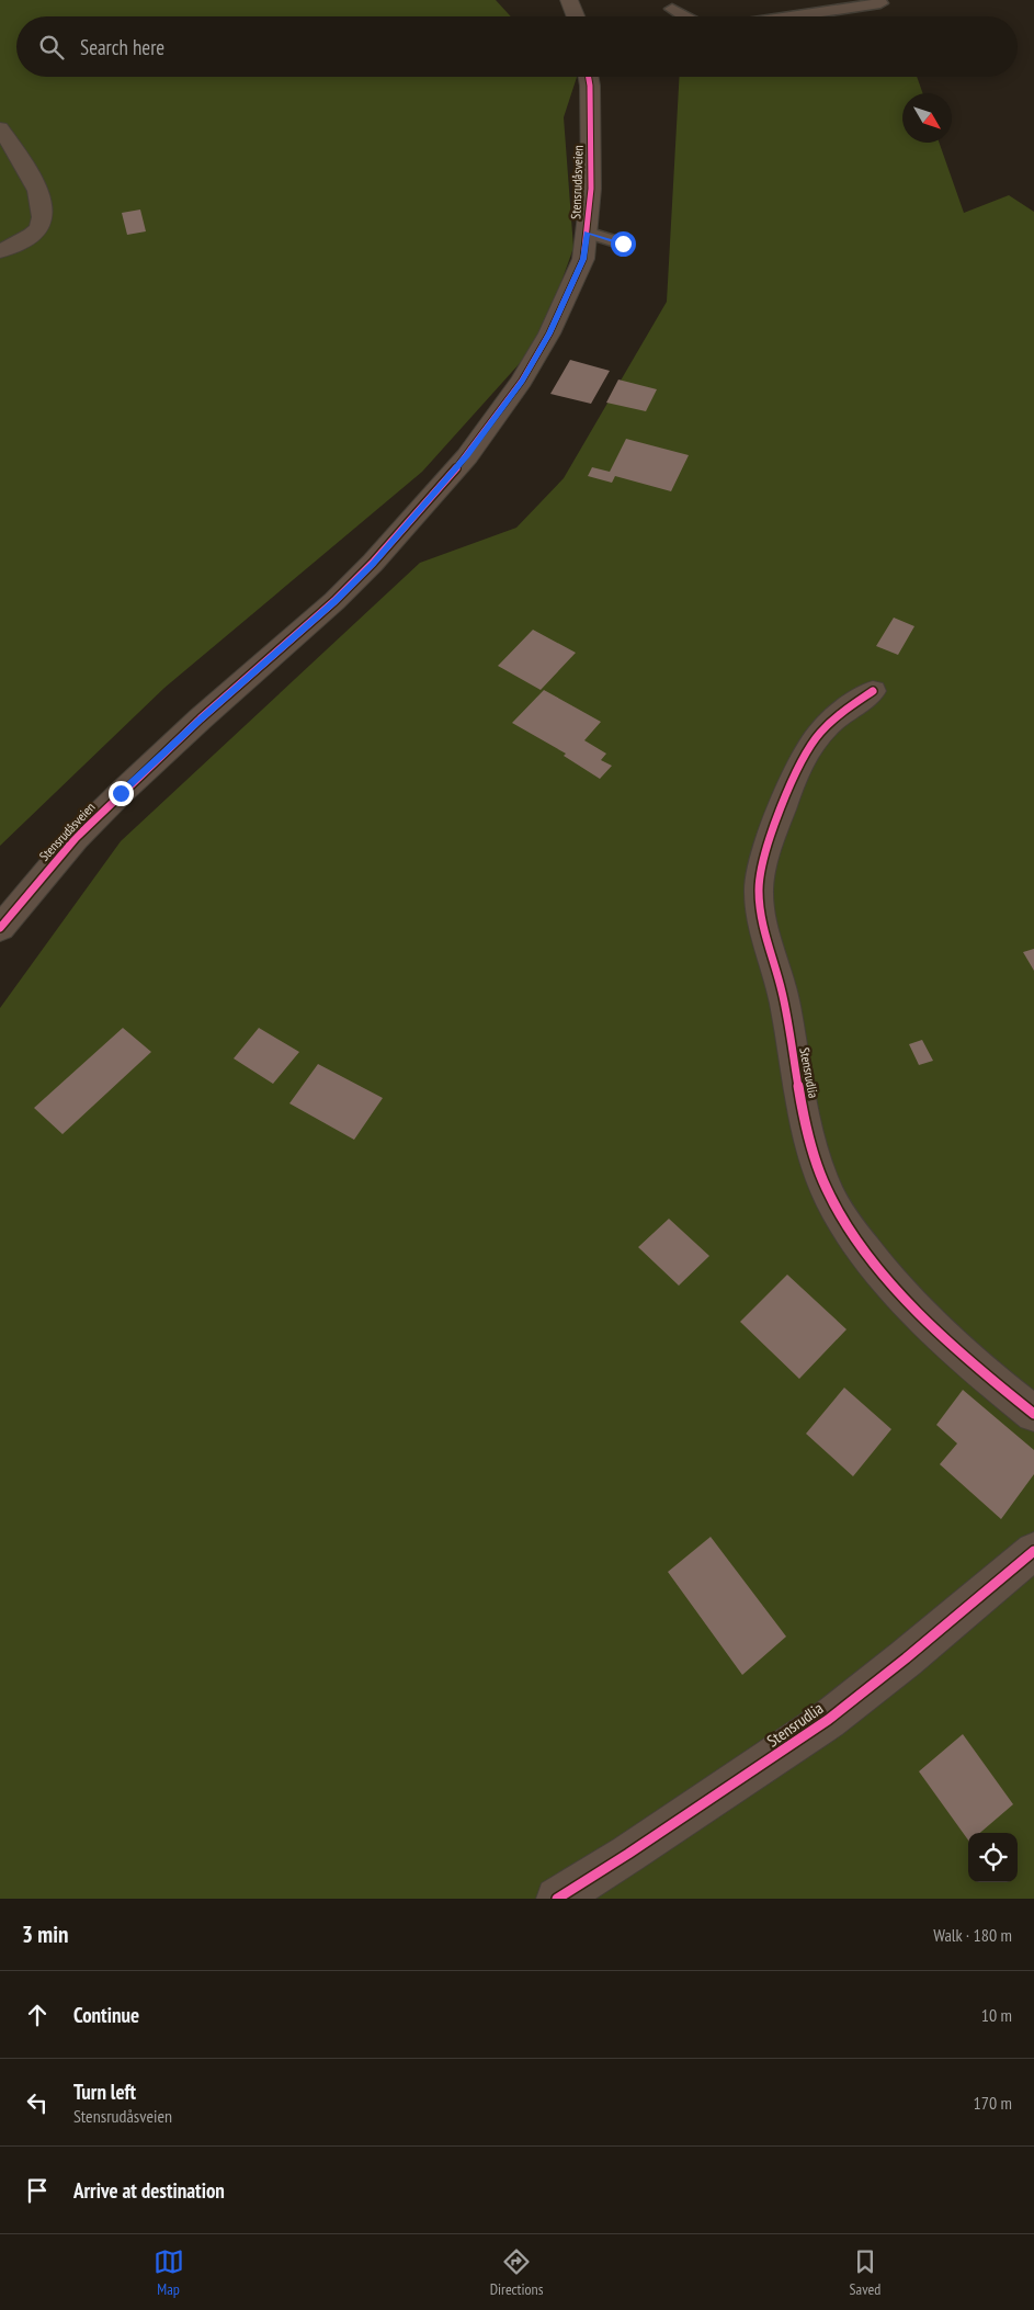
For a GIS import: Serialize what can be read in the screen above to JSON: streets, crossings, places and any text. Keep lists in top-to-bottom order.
{
  "streets": {
    "street": ["Stensrudåsveien", "Stensrudlia"]
  },
  "north": "bottom right",
  "page": {
    "search": "Search here",
    "heading": ["3 min", "Walk · 180 m"],
    "list": [
      ["Continue", "10 m"],
      ["Turn left", "Stensrudåsveien", "170 m"],
      "Arrive at destination"
    ],
    "nav": ["Map", "Directions", "Saved"]
  }
}
